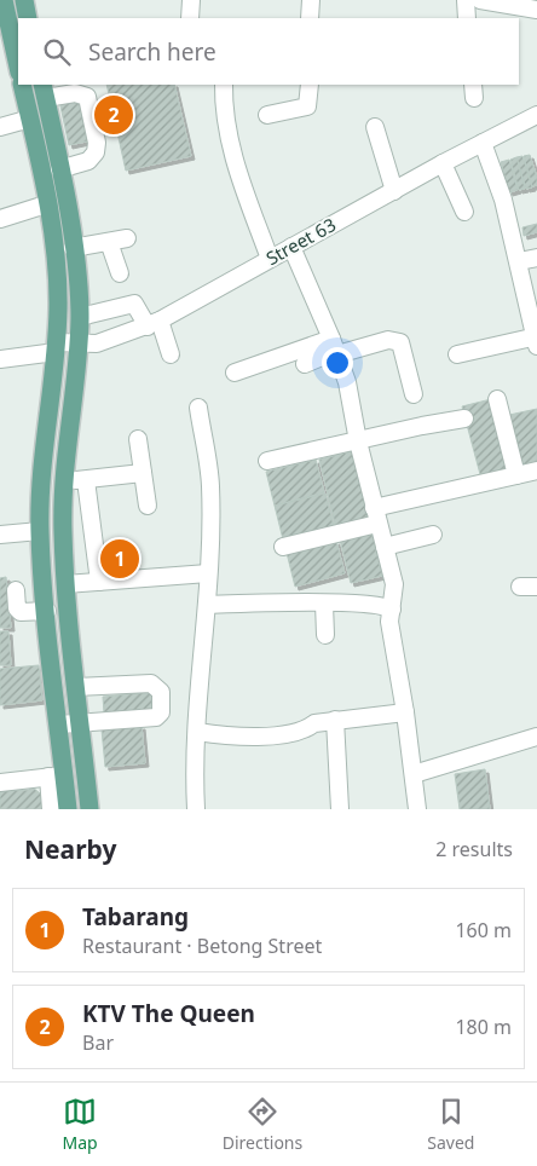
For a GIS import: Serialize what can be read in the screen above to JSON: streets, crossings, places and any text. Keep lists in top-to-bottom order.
{
  "streets": {
    "street": ["Street 63"]
  },
  "page": {
    "search": "Search here",
    "pins": ["2", "1"],
    "heading": ["Nearby", "2 results"],
    "list": [
      {
        "mark": "1",
        "name": "Tabarang",
        "note": "Restaurant · Betong Street",
        "value": "160 m"
      },
      {
        "mark": "2",
        "name": "KTV The Queen",
        "note": "Bar",
        "value": "180 m"
      }
    ],
    "nav": ["Map", "Directions", "Saved"]
  }
}
